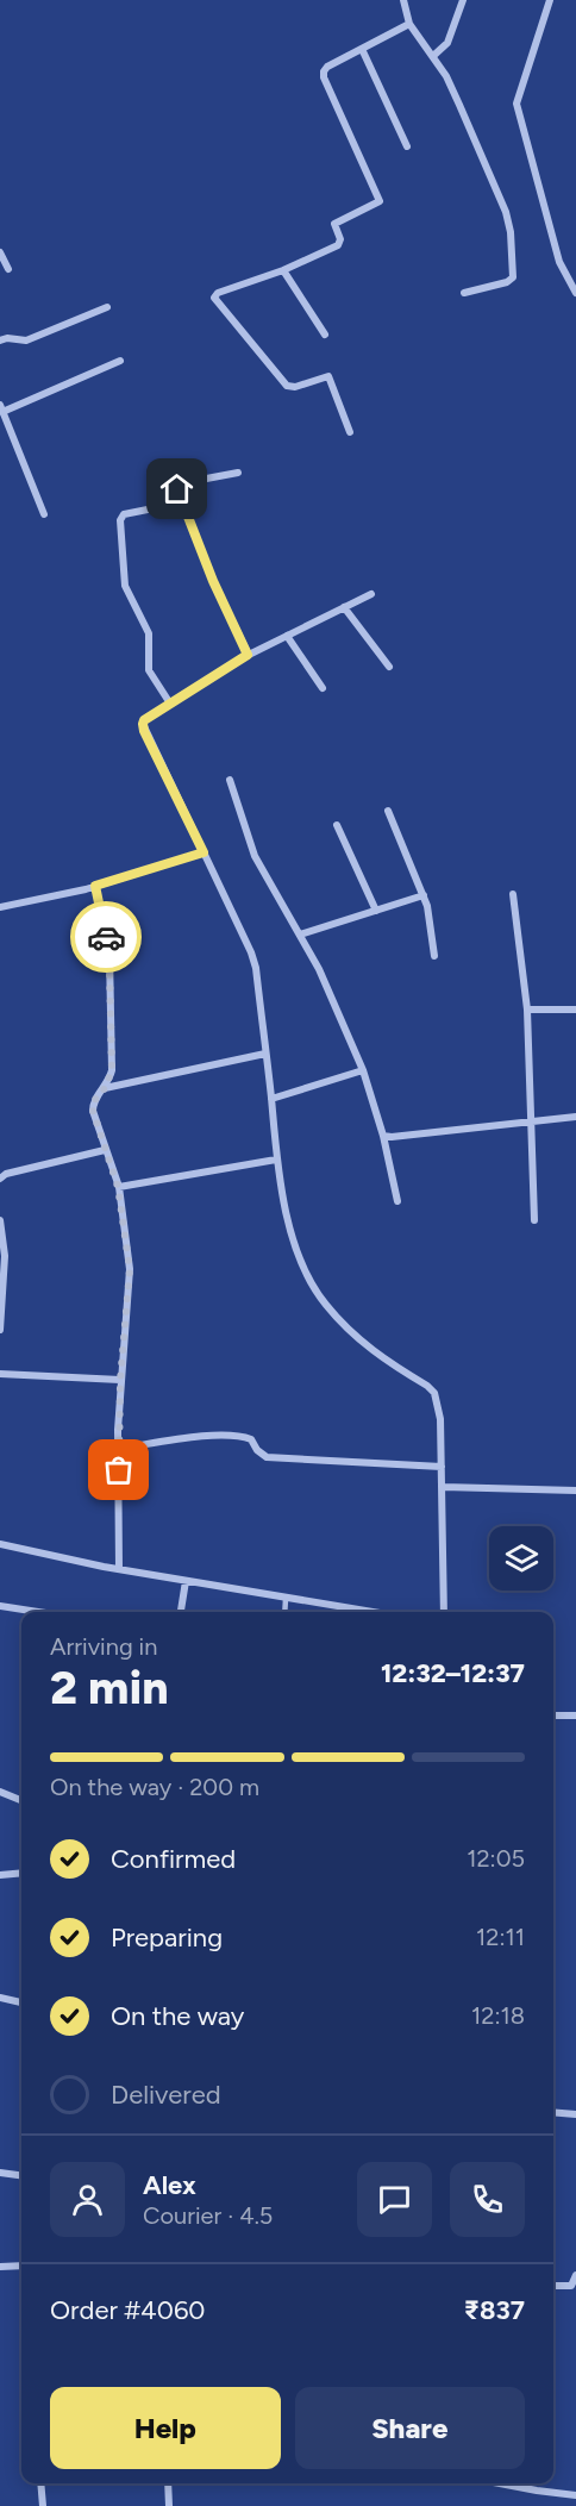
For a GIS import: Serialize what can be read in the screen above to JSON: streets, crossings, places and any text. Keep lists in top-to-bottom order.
{
  "page": {
    "heading": ["2 min", "Arriving in", "12:32–12:37"],
    "panel": [
      "Alex",
      "Courier · 4.5",
      "Order #4060",
      "₹837"
    ],
    "bar": "On the way · 200 m",
    "list": [
      ["Confirmed", "12:05"],
      ["Preparing", "12:11"],
      ["On the way", "12:18"],
      "Delivered"
    ],
    "buttons": ["Help", "Share"]
  }
}
